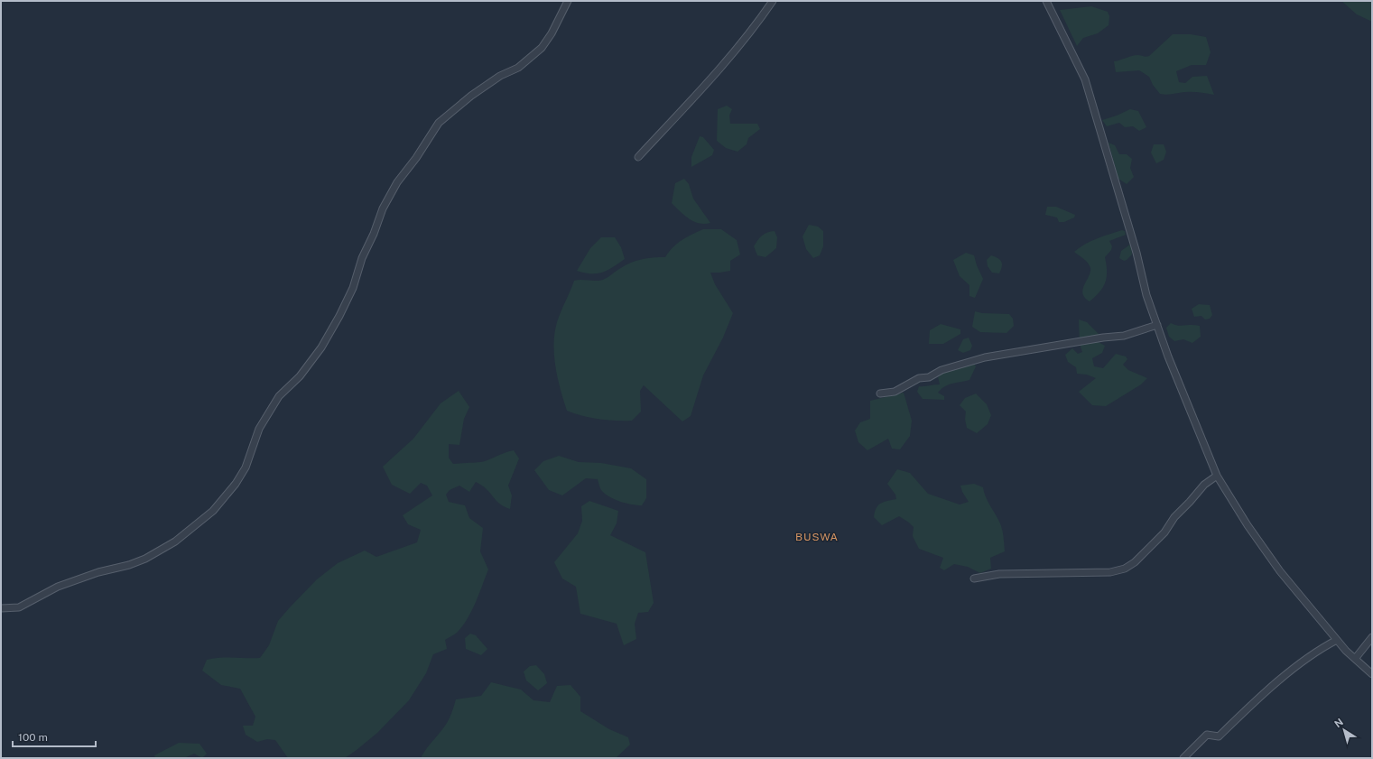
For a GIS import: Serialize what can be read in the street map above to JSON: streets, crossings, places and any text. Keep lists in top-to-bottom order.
{
  "districts": ["BUSWA"],
  "scale_bar": "100 m",
  "north": "top left"
}
